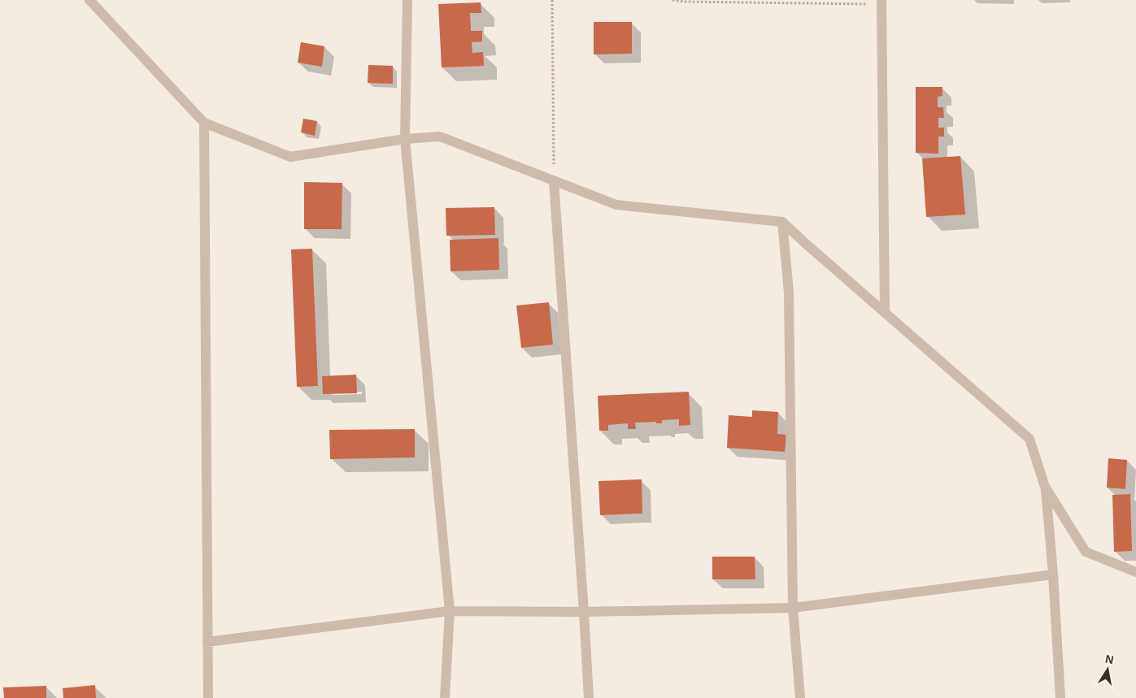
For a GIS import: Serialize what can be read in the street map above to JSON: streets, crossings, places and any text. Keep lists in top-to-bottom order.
{
  "north": "top"
}
